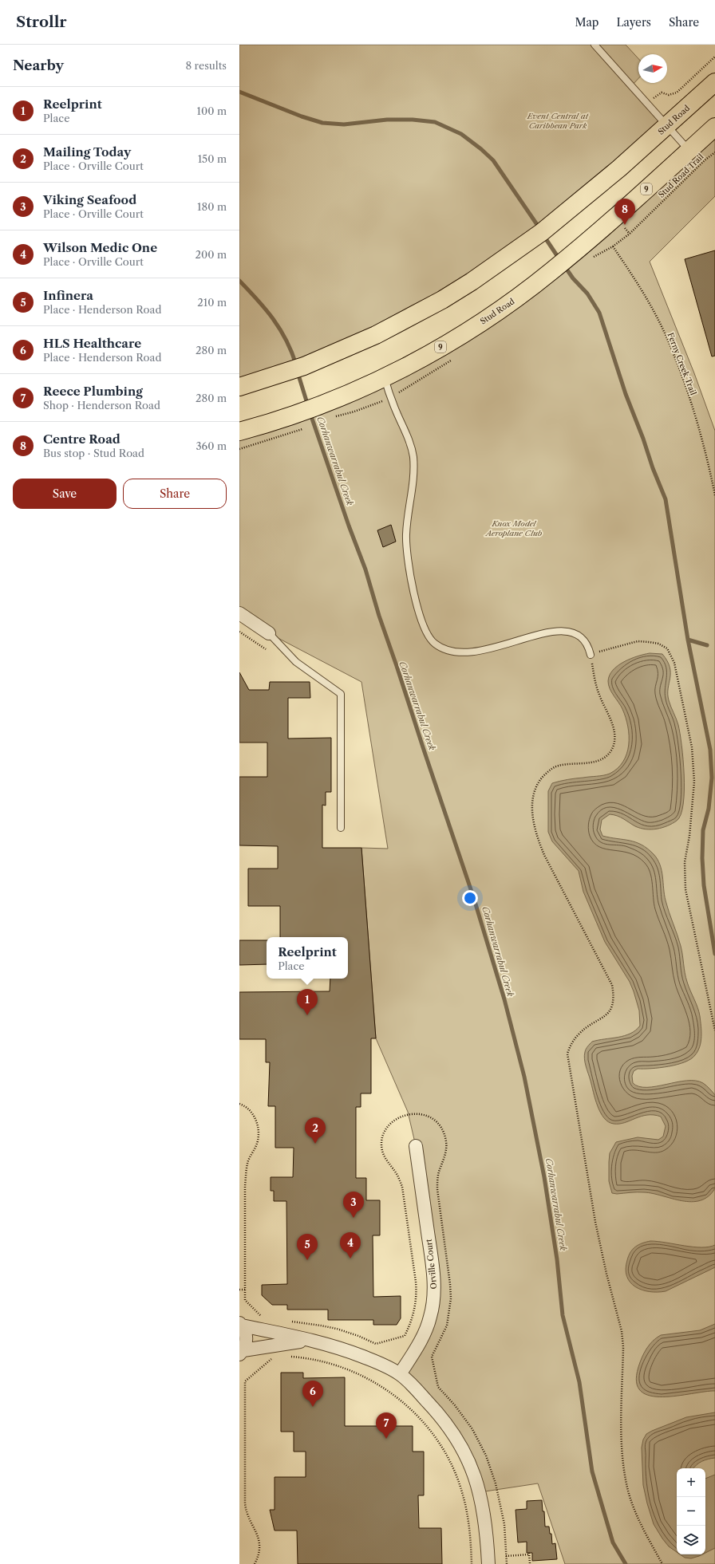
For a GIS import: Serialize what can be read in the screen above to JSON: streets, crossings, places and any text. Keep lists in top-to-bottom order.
{
  "streets": {
    "highway": ["Stud Road", "9"],
    "street": ["Orville Court"],
    "path": ["Stud Road Trail", "Ferny Creek Trail"]
  },
  "crossings": [
    ["Stud Road Trail", "Ferny Creek Trail"]
  ],
  "water": ["Corhanwarrabul Creek"],
  "parks": ["Event Central at Caribbean Park", "Knox Model Aeroplane Club"],
  "north": "right",
  "page": {
    "header": "Strollr",
    "nav": ["Map", "Layers", "Share"],
    "heading": ["Nearby", "8 results"],
    "list": [
      {
        "mark": "1",
        "name": "Reelprint",
        "note": "Place",
        "value": "100 m"
      },
      {
        "mark": "2",
        "name": "Mailing Today",
        "note": "Place · Orville Court",
        "value": "150 m"
      },
      {
        "mark": "3",
        "name": "Viking Seafood",
        "note": "Place · Orville Court",
        "value": "180 m"
      },
      {
        "mark": "4",
        "name": "Wilson Medic One",
        "note": "Place · Orville Court",
        "value": "200 m"
      },
      {
        "mark": "5",
        "name": "Infinera",
        "note": "Place · Henderson Road",
        "value": "210 m"
      },
      {
        "mark": "6",
        "name": "HLS Healthcare",
        "note": "Place · Henderson Road",
        "value": "280 m"
      },
      {
        "mark": "7",
        "name": "Reece Plumbing",
        "note": "Shop · Henderson Road",
        "value": "280 m"
      },
      {
        "mark": "8",
        "name": "Centre Road",
        "note": "Bus stop · Stud Road",
        "value": "360 m"
      }
    ],
    "pins": [
      "8",
      "1",
      "2",
      "3",
      "4",
      "5",
      "6",
      "7"
    ],
    "buttons": ["Save", "Share"],
    "popup": ["Reelprint", "Place"],
    "map_buttons": ["+", "−"]
  }
}
